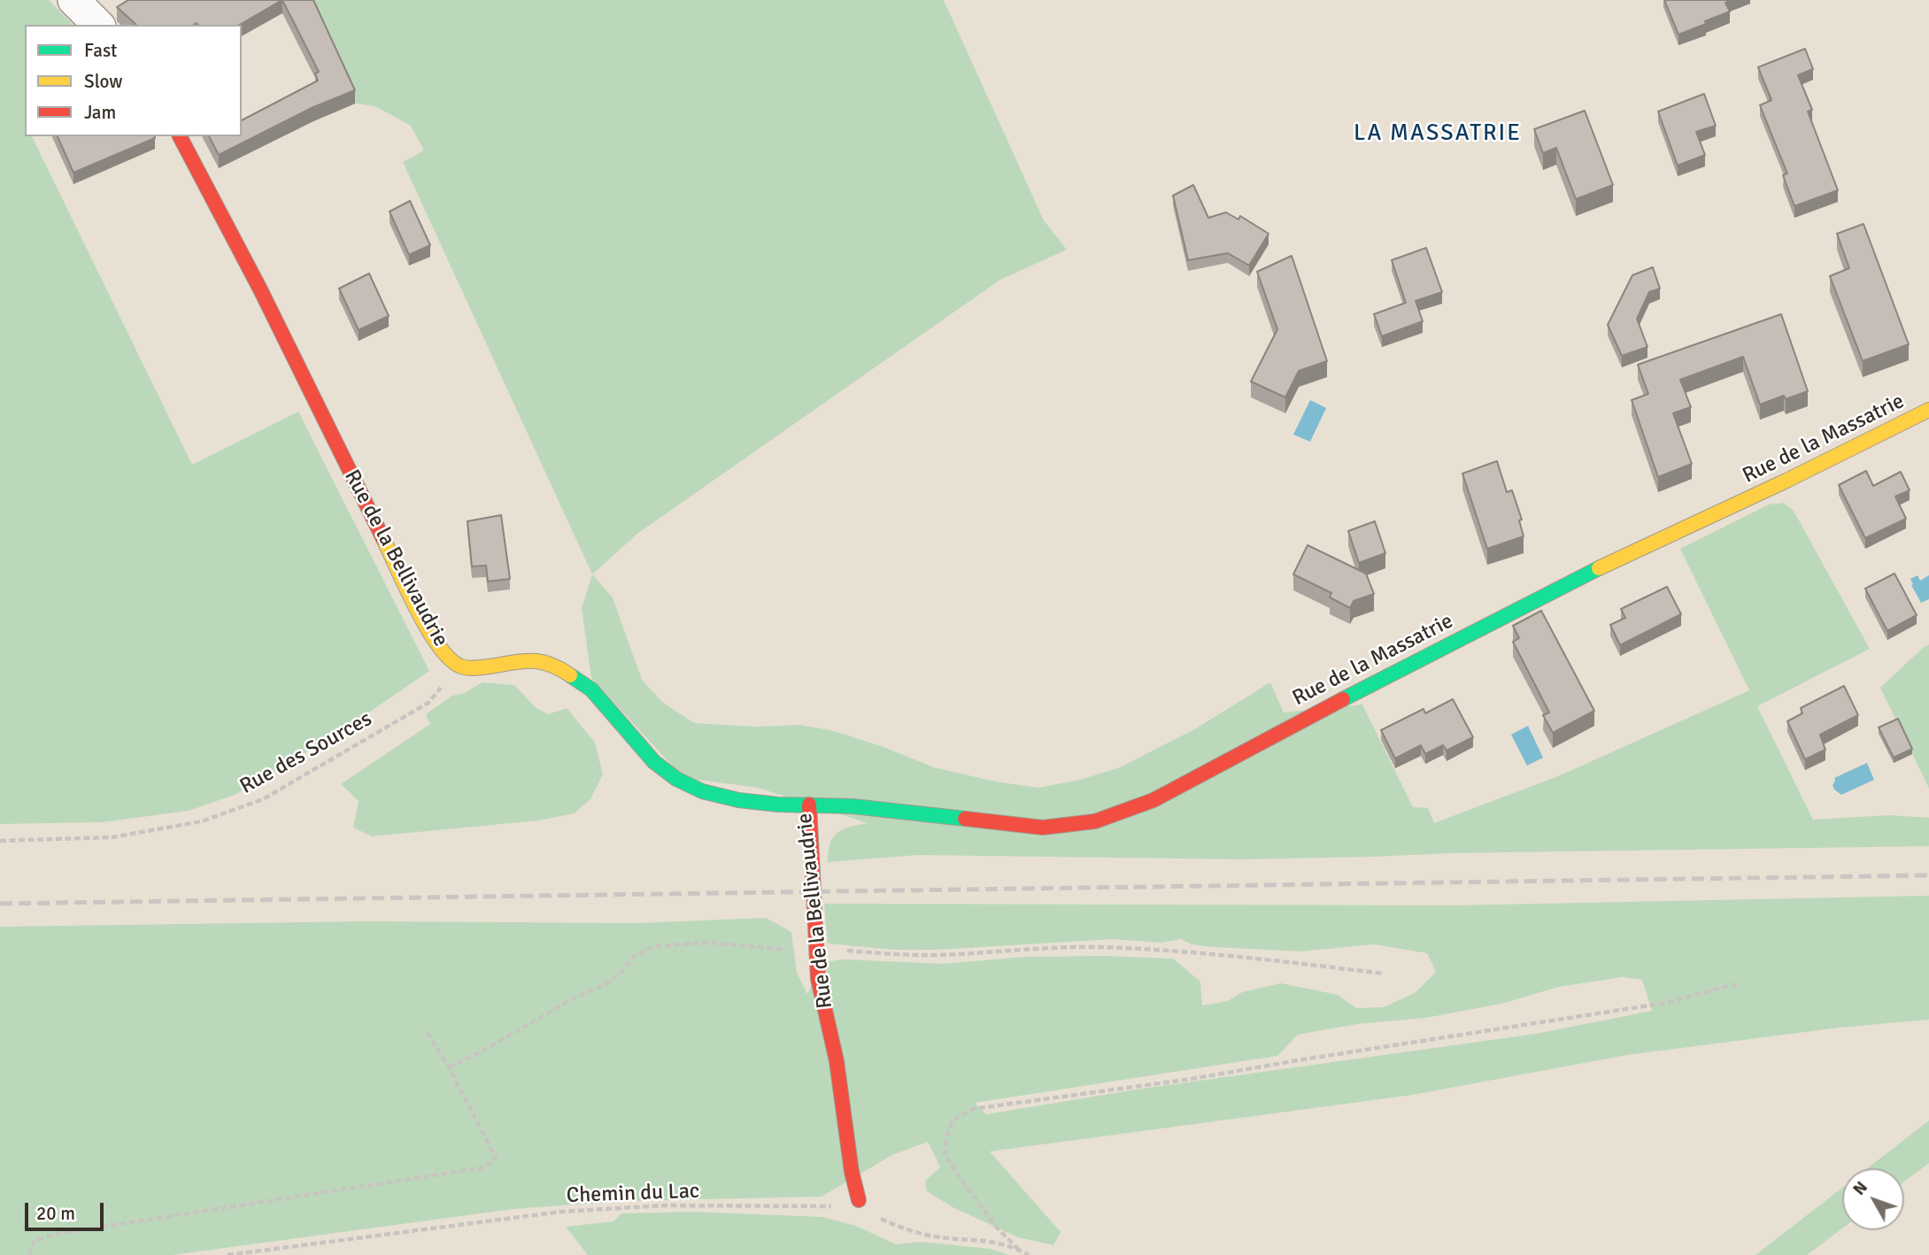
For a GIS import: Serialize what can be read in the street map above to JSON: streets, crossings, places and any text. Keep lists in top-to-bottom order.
{
  "streets": {
    "street": ["Rue de la Massatrie", "Rue de la Bellivaudrie"],
    "path": ["Rue des Sources", "Chemin du Lac"]
  },
  "crossings": [
    ["Rue de la Massatrie", "Rue de la Bellivaudrie"],
    ["Rue de la Bellivaudrie", "Rue des Sources"],
    ["Rue de la Bellivaudrie", "Chemin du Lac"]
  ],
  "districts": ["LA MASSATRIE"],
  "legend": ["Fast", "Slow", "Jam"],
  "scale_bar": "20 m",
  "north": "top left"
}
